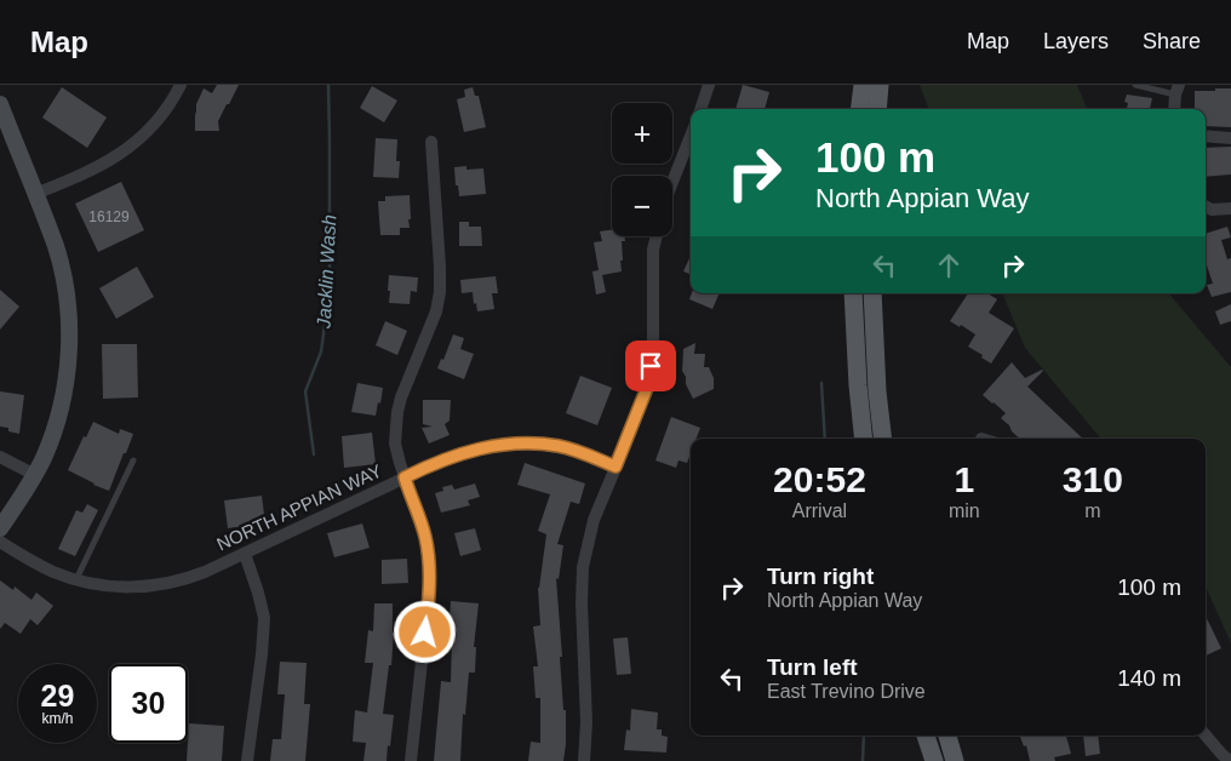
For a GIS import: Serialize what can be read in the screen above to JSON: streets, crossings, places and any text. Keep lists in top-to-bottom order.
{
  "streets": {
    "street": ["NORTH APPIAN WAY"]
  },
  "water": ["Jacklin Wash"],
  "house_numbers": ["16129"],
  "page": {
    "header": "Map",
    "nav": ["Map", "Layers", "Share"],
    "map_buttons": ["+", "−"],
    "turn": ["100 m", "North Appian Way"],
    "eta": [
      "20:52",
      "Arrival",
      "1",
      "min",
      "310",
      "m"
    ],
    "list": [
      {
        "name": "Turn right",
        "note": "North Appian Way",
        "value": "100 m"
      },
      {
        "name": "Turn left",
        "note": "East Trevino Drive",
        "value": "140 m"
      }
    ],
    "speed": "29 km/h",
    "limit": "30"
  }
}
